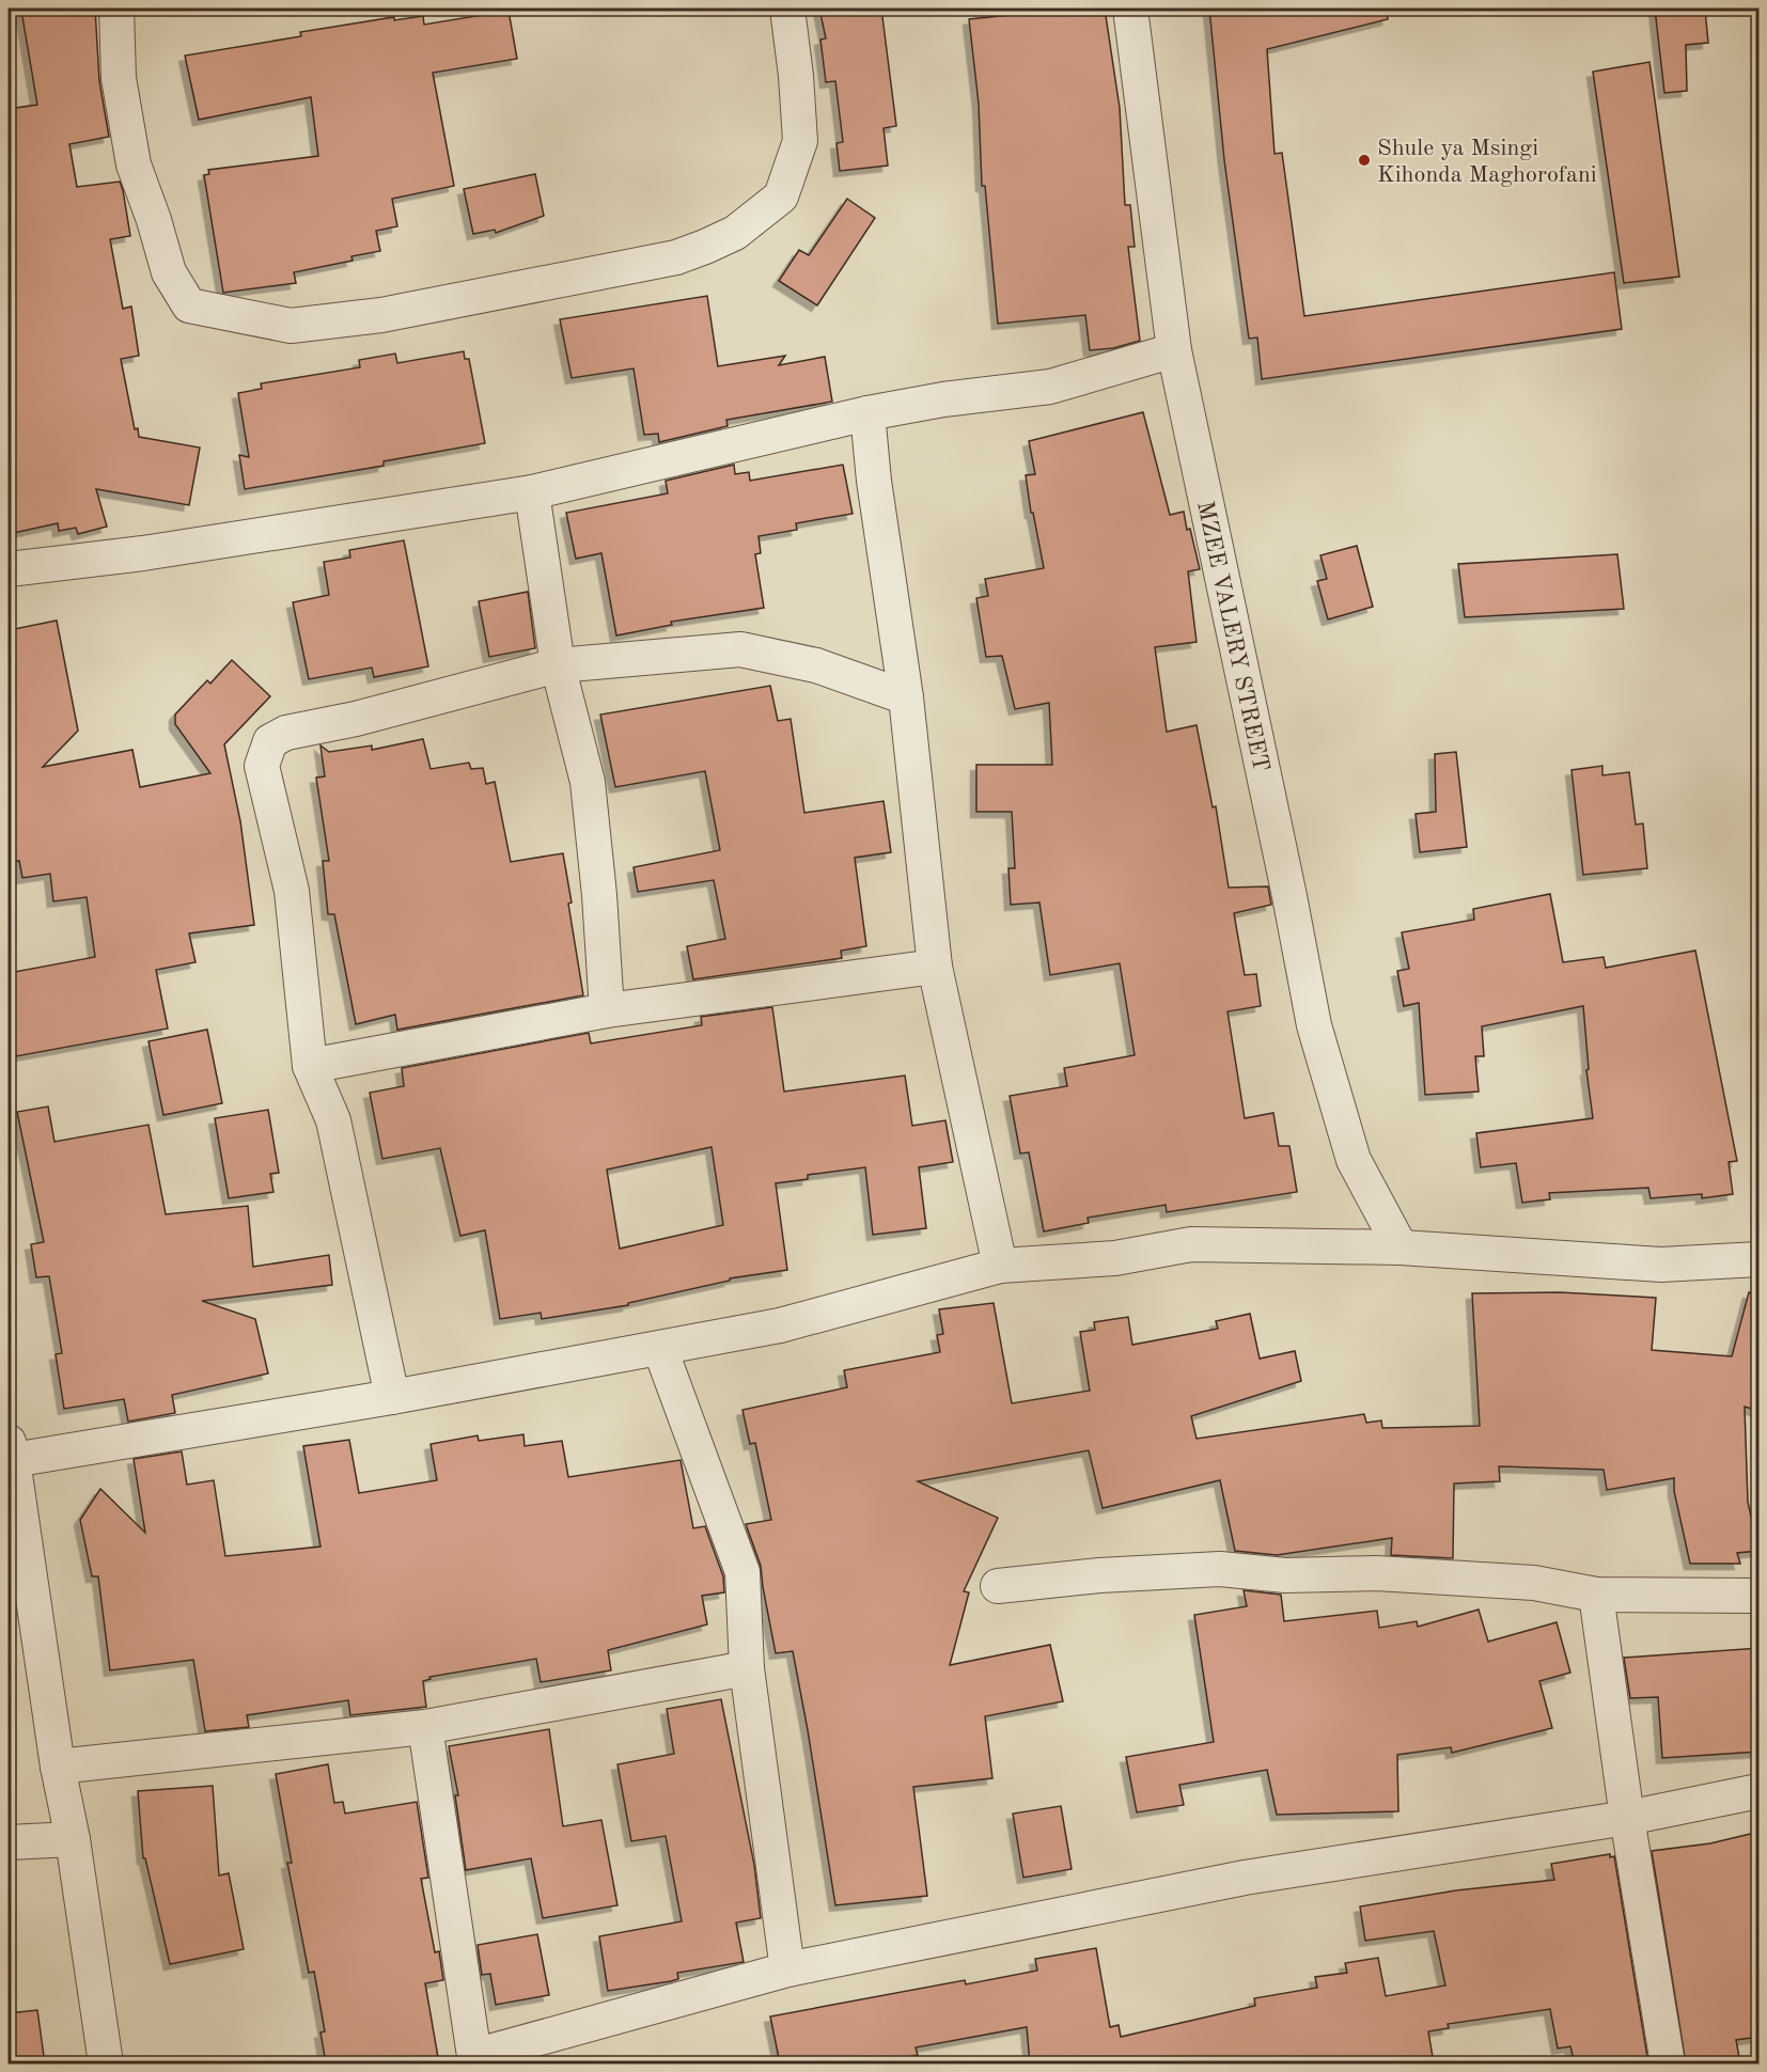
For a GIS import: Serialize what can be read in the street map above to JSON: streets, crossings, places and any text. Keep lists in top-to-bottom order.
{
  "streets": {
    "street": ["MZEE VALERY STREET"]
  },
  "places": ["Shule ya Msingi Kihonda Maghorofani"]
}
